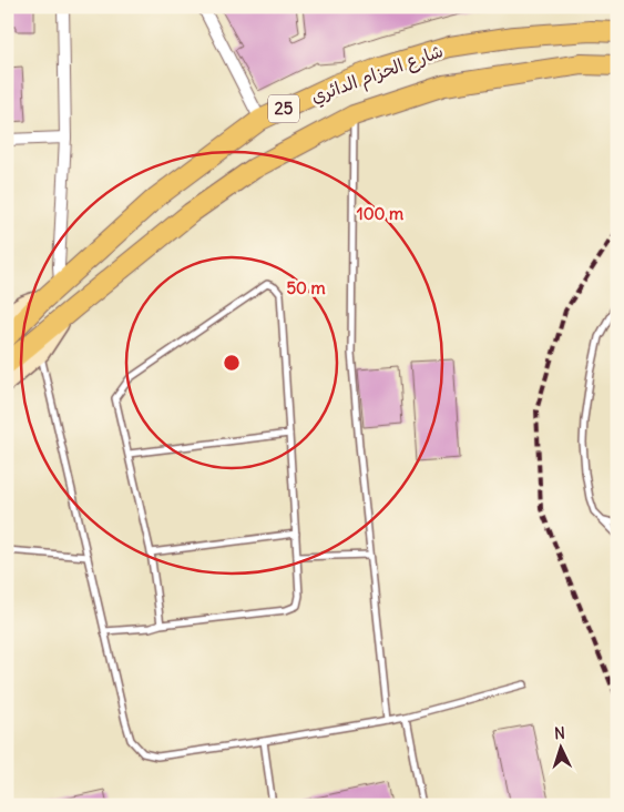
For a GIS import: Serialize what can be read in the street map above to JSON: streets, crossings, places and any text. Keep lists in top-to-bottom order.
{
  "streets": {
    "highway": ["شارع الحزام الدائري", "25"]
  },
  "crossings": [
    ["شارع الحزام الدائري", "25"]
  ],
  "north": "top",
  "rings": ["100 m", "50 m"]
}
